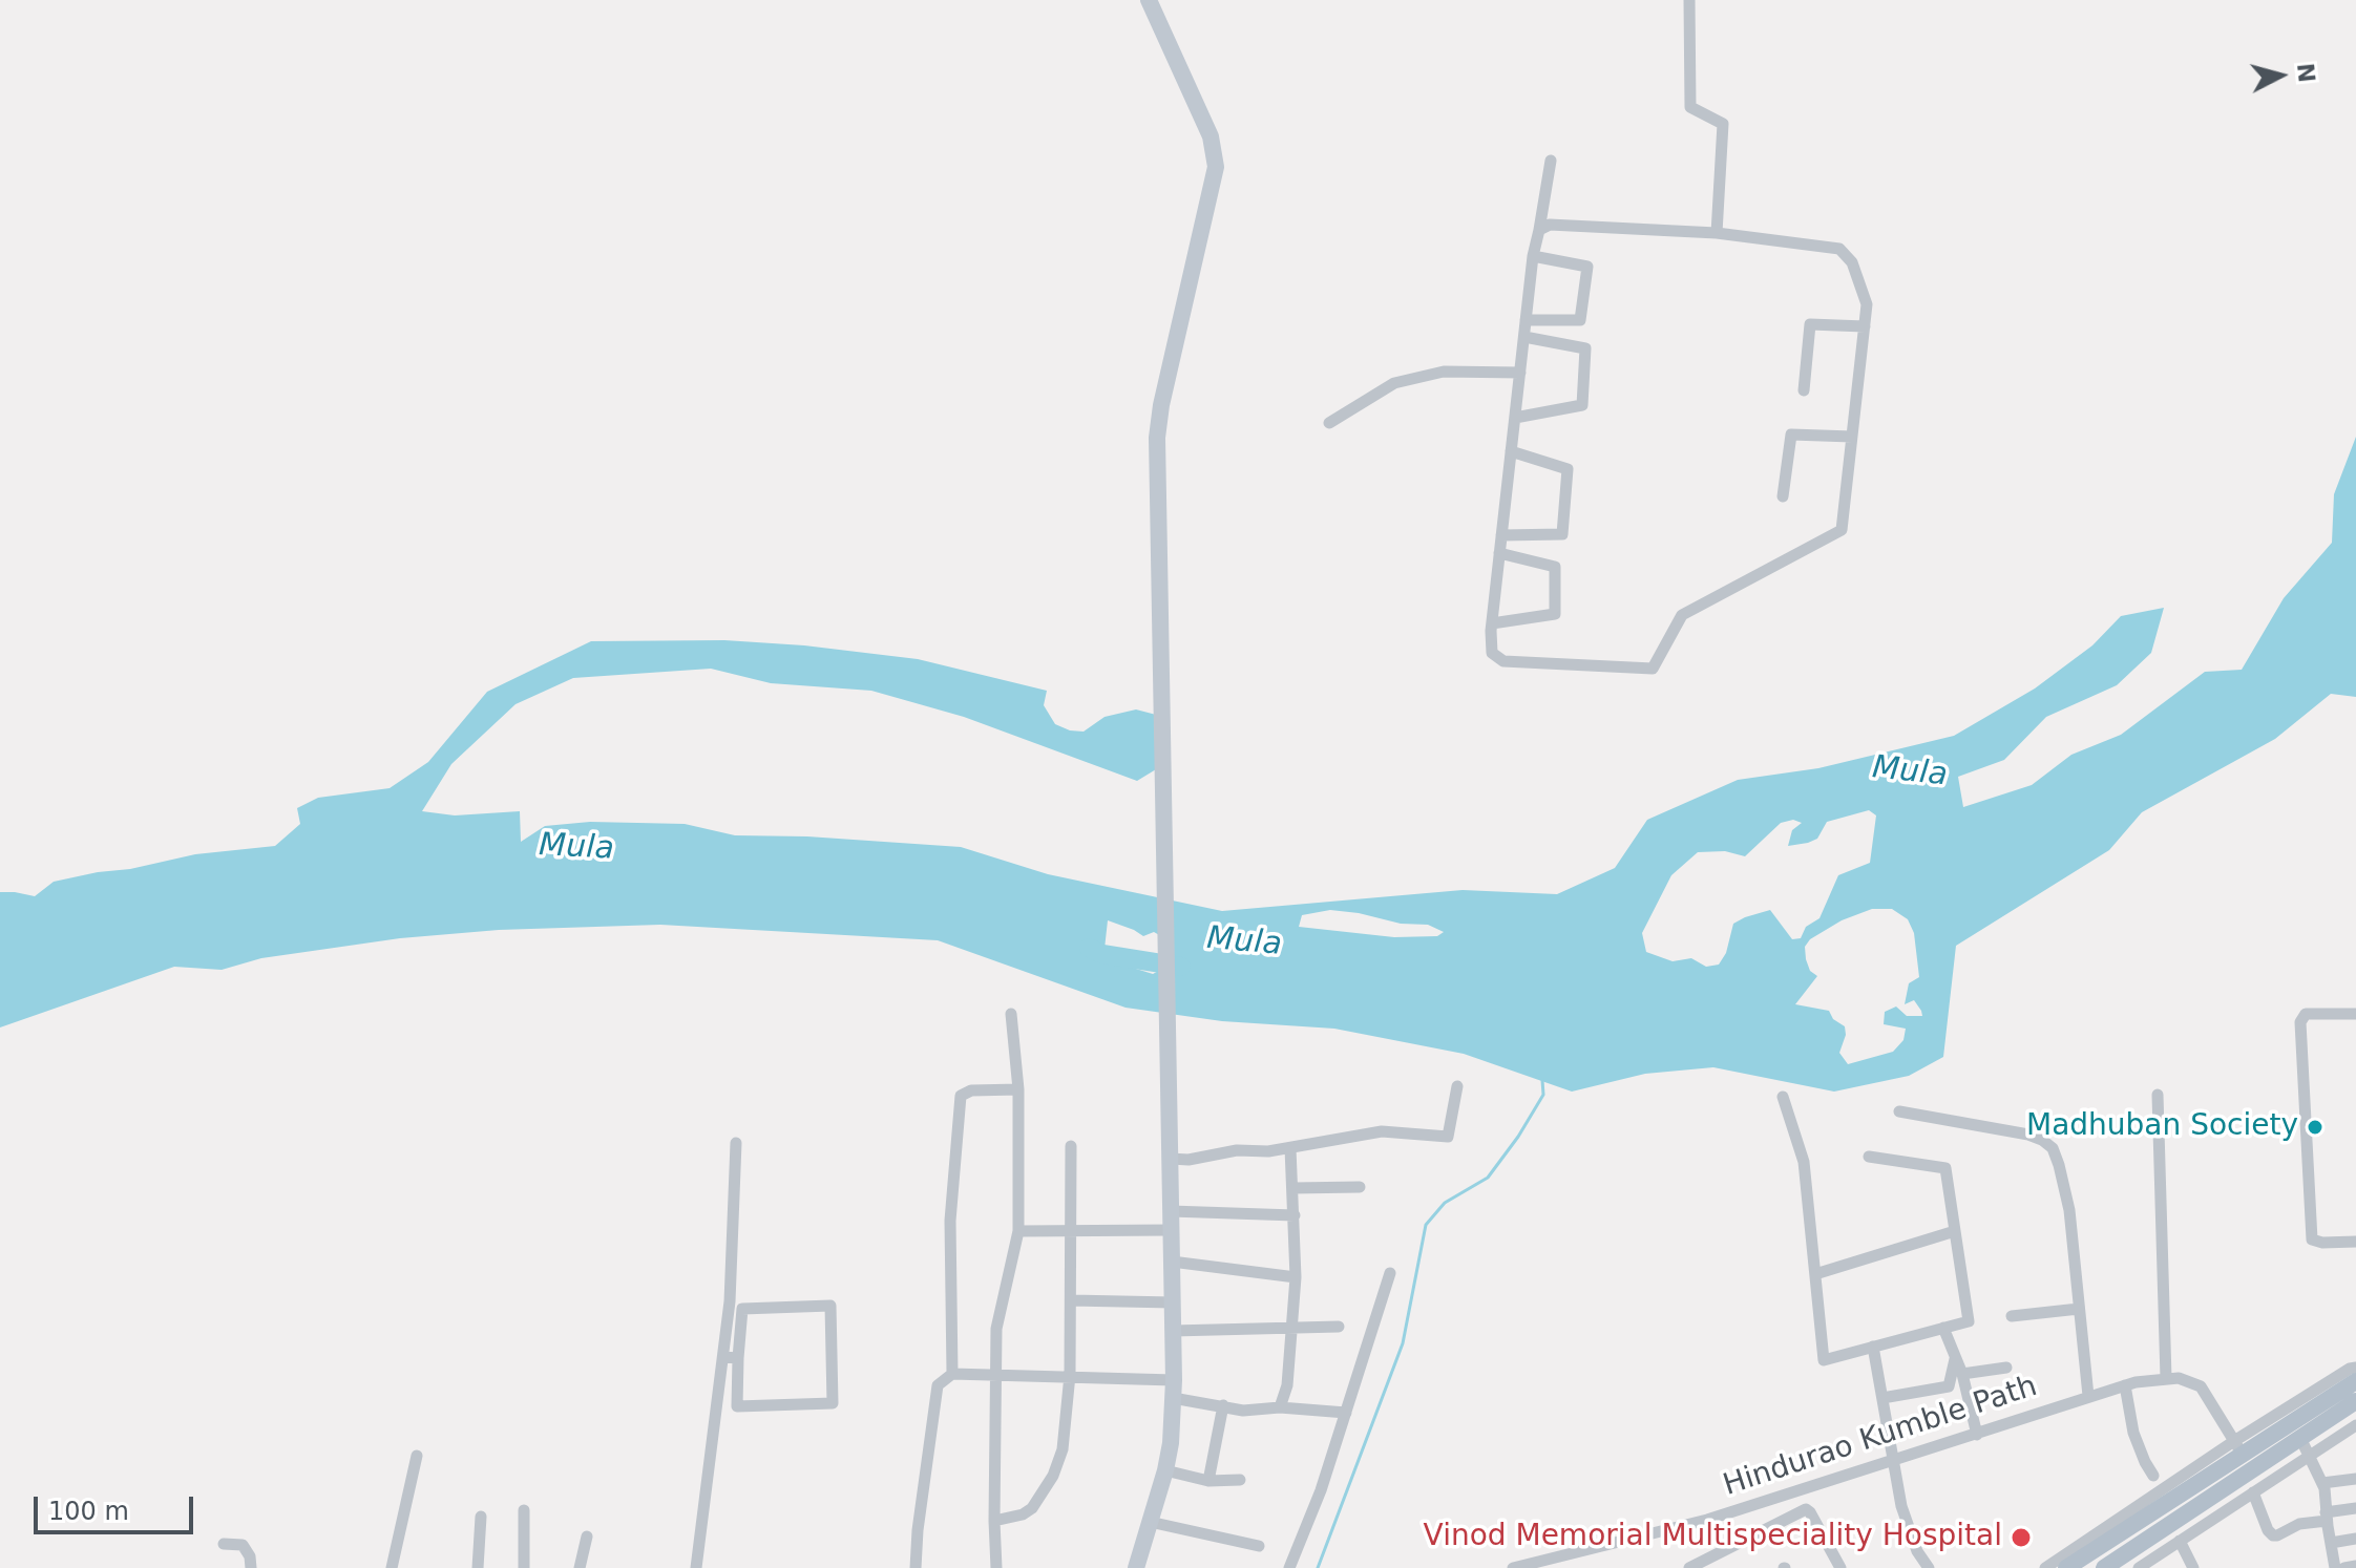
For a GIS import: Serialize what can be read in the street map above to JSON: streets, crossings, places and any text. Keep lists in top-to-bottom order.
{
  "streets": {
    "street": ["Hindurao Kumble Path"]
  },
  "water": ["Mula"],
  "places": ["Madhuban Society", "Vinod Memorial Multispeciality Hospital"],
  "scale_bar": "100 m",
  "north": "right"
}
